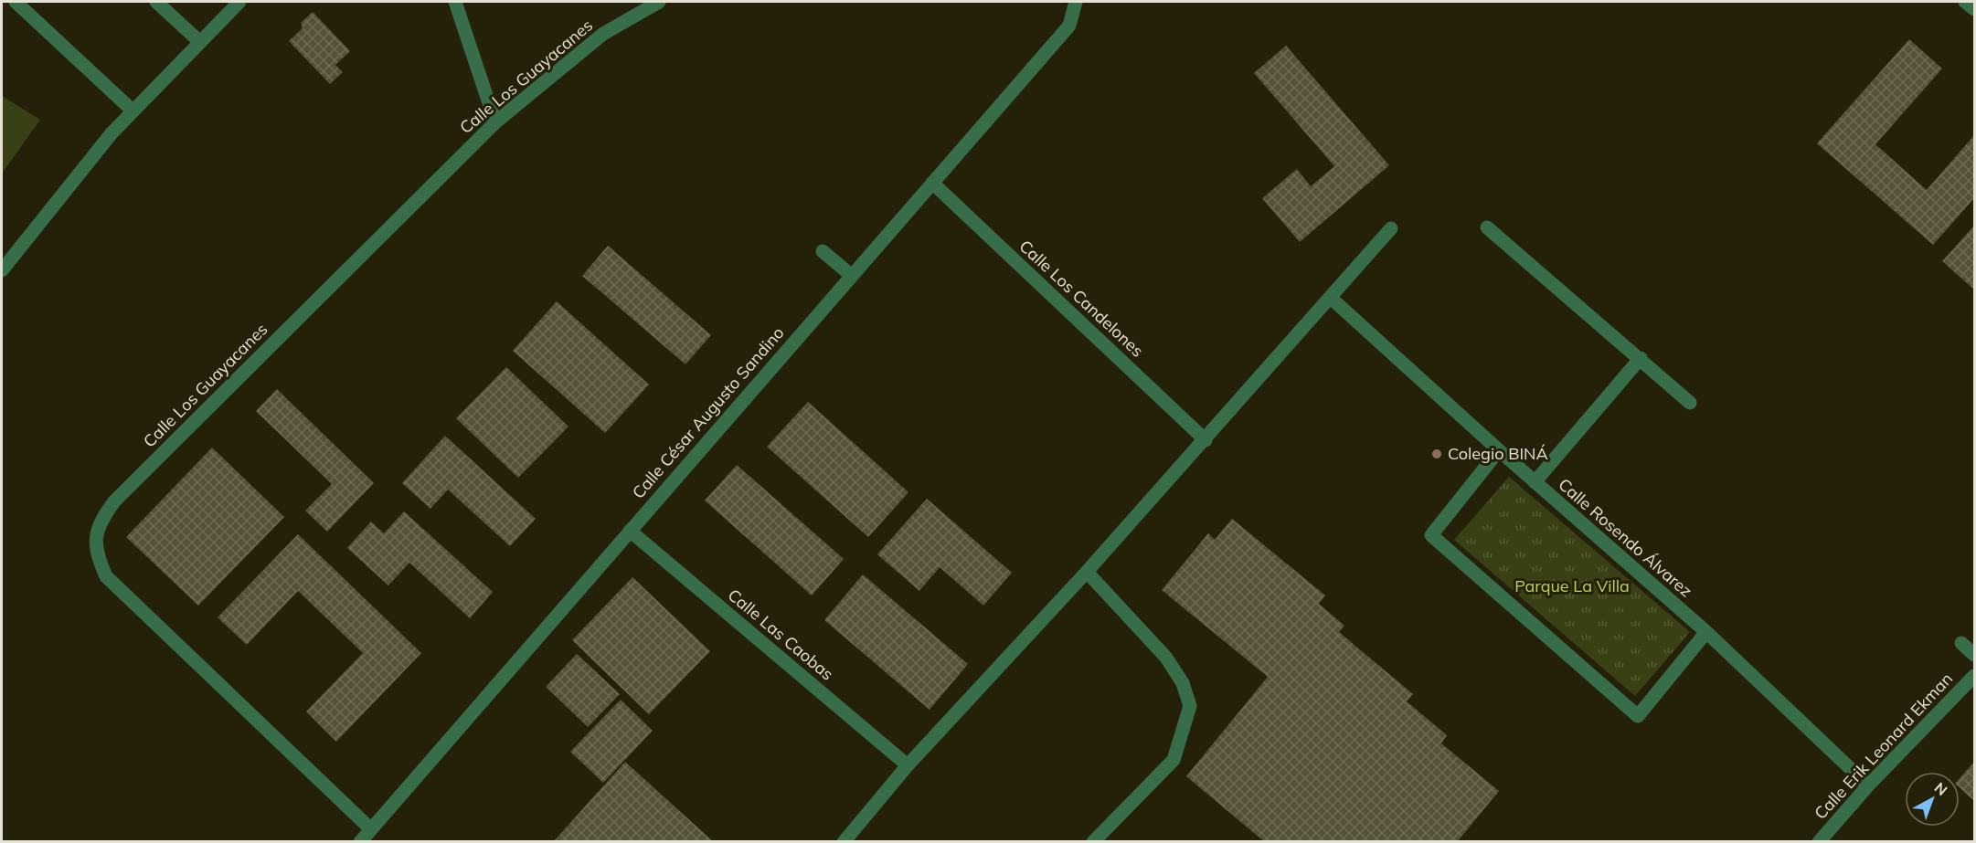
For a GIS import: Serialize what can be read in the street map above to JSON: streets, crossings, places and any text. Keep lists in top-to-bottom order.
{
  "streets": {
    "street": [
      "Calle Los Guayacanes",
      "Calle Los Candelones",
      "Calle César Augusto Sandino",
      "Calle Rosendo Álvarez",
      "Calle Las Caobas",
      "Calle Erik Leonard Ekman"
    ]
  },
  "crossings": [
    ["Calle Los Guayacanes", "Calle César Augusto Sandino"],
    ["Calle Los Candelones", "Calle César Augusto Sandino"],
    ["Calle César Augusto Sandino", "Calle Las Caobas"],
    ["Calle Rosendo Álvarez", "Calle Erik Leonard Ekman"]
  ],
  "parks": ["Parque La Villa"],
  "places": ["Colegio BINÁ"],
  "north": "top right"
}
